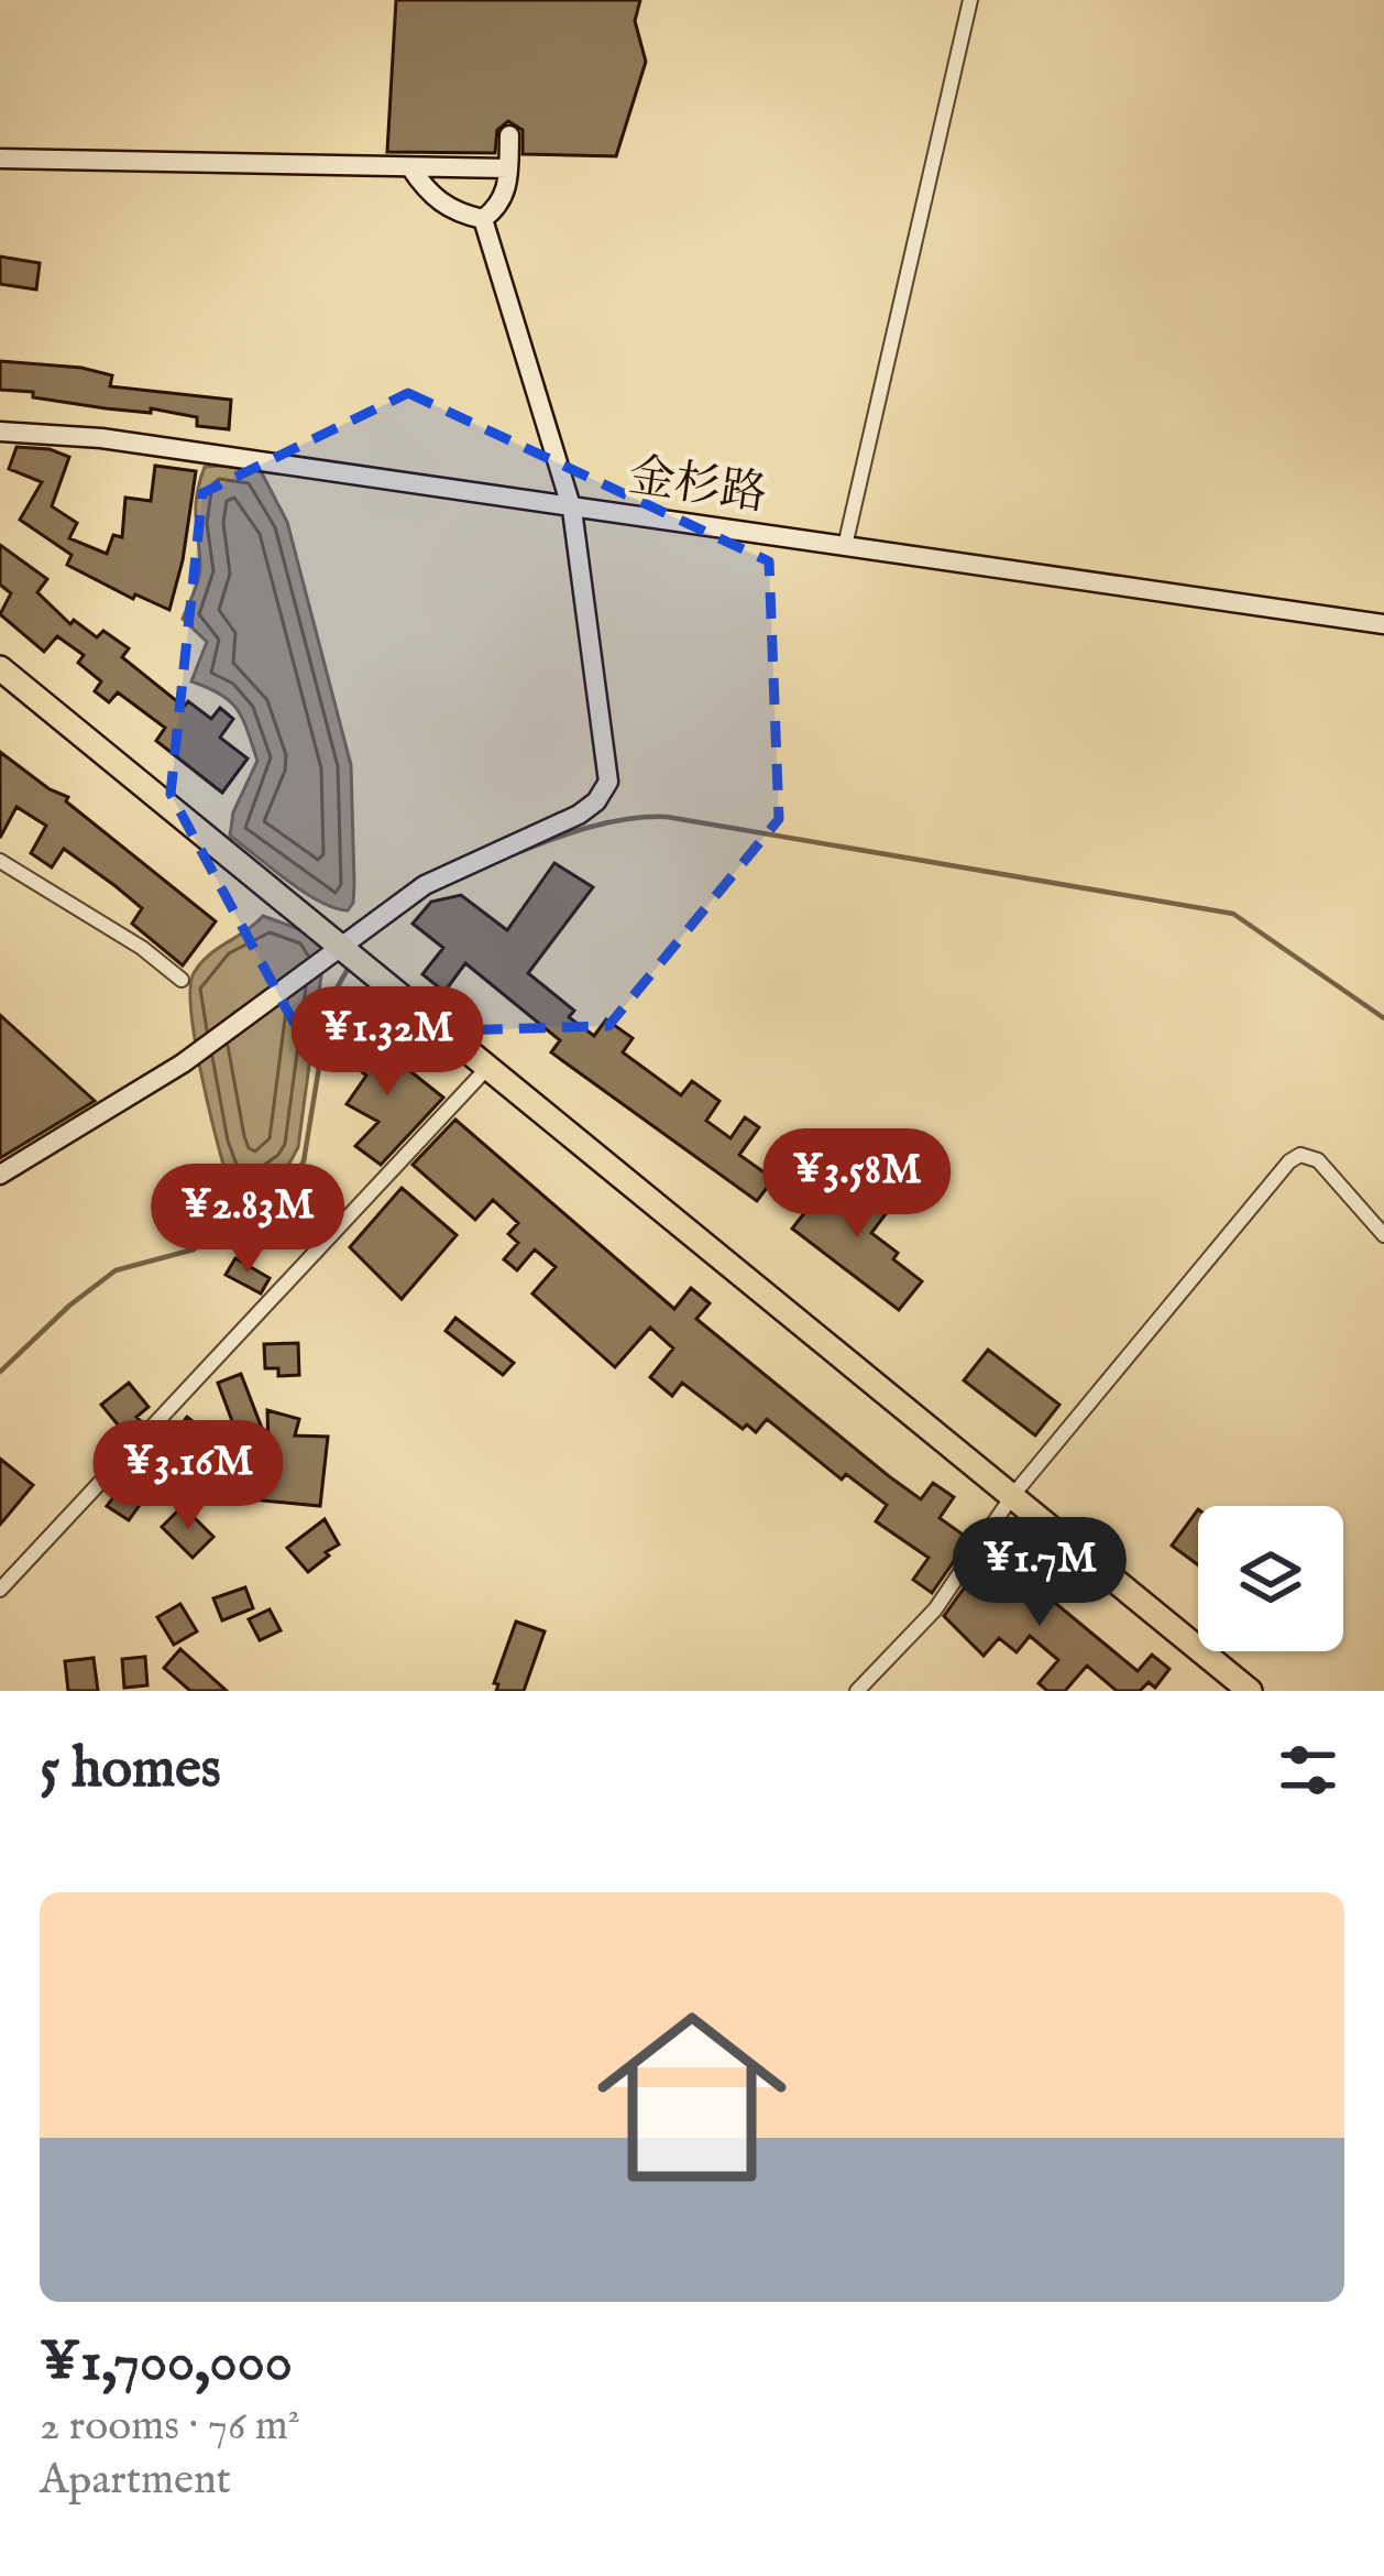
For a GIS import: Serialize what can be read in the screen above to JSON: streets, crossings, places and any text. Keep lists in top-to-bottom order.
{
  "streets": {
    "street": ["金杉路"]
  },
  "page": {
    "price": [
      "¥1.32M",
      "¥3.58M",
      "¥2.83M",
      "¥3.16M",
      "¥1.7M"
    ],
    "heading": "5 homes",
    "list": [
      {
        "name": "¥1,700,000",
        "note": "2 rooms · 76 m² · Apartment"
      }
    ]
  }
}
